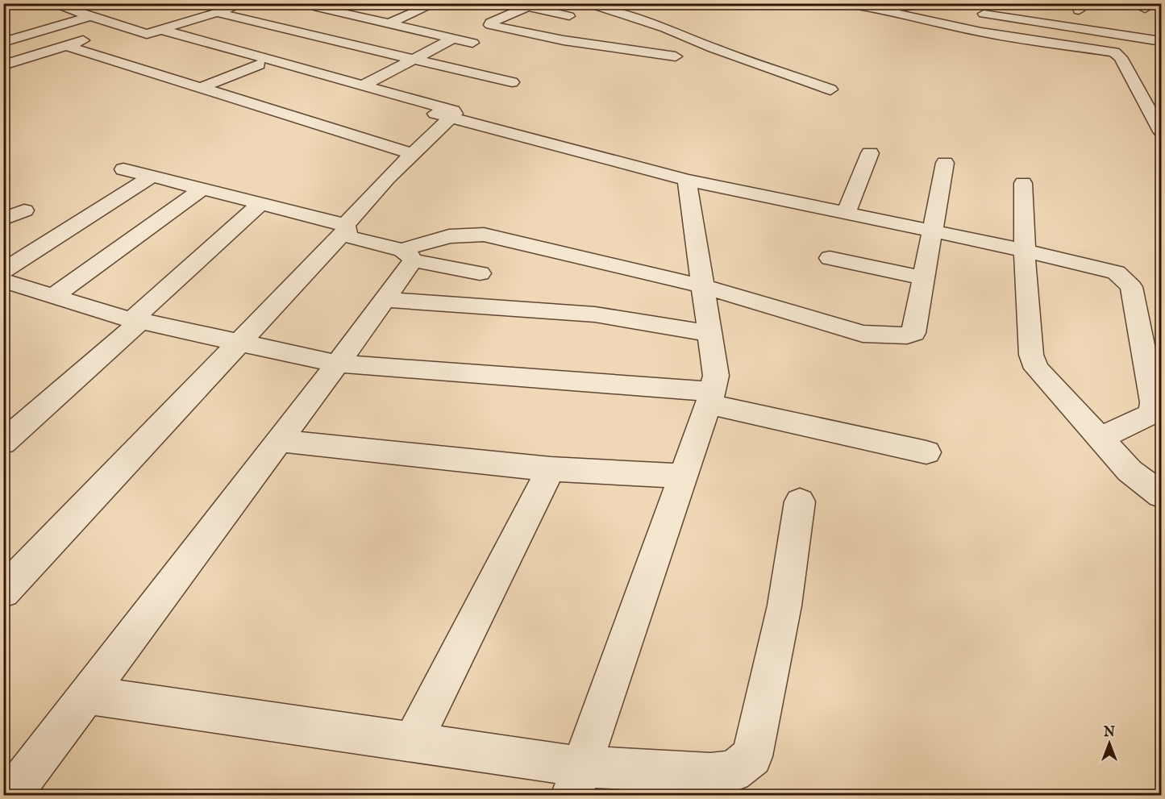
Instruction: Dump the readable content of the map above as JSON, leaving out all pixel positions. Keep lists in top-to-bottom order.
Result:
{
  "north": "top"
}
